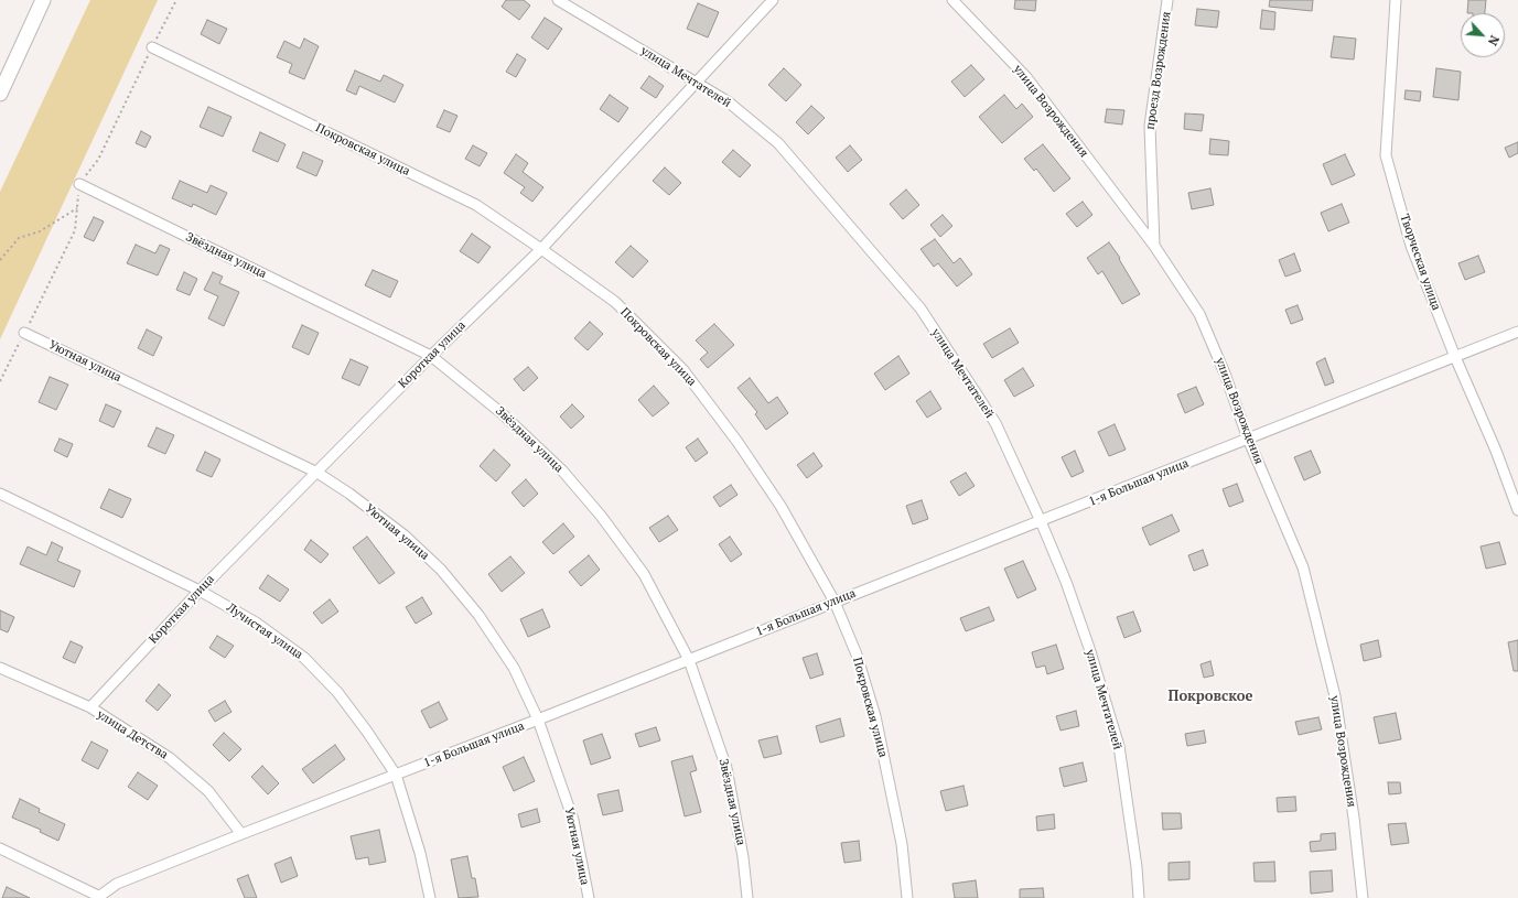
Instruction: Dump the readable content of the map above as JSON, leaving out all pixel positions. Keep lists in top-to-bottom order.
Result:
{
  "streets": {
    "street": [
      "проезд Возрождения",
      "улица Мечтателей",
      "улица Возрождения",
      "Покровская улица",
      "Звёздная улица",
      "Творческая улица",
      "Короткая улица",
      "Уютная улица",
      "1-я Большая улица",
      "Лучистая улица",
      "улица Детства"
    ]
  },
  "crossings": [
    ["проезд Возрождения", "улица Возрождения"],
    ["улица Мечтателей", "Короткая улица"],
    ["улица Мечтателей", "1-я Большая улица"],
    ["улица Возрождения", "1-я Большая улица"],
    ["Покровская улица", "Короткая улица"],
    ["Покровская улица", "1-я Большая улица"],
    ["Звёздная улица", "Короткая улица"],
    ["Звёздная улица", "1-я Большая улица"],
    ["Творческая улица", "1-я Большая улица"],
    ["Короткая улица", "Уютная улица"],
    ["Короткая улица", "Лучистая улица"],
    ["Короткая улица", "улица Детства"],
    ["Уютная улица", "1-я Большая улица"],
    ["1-я Большая улица", "Лучистая улица"],
    ["1-я Большая улица", "улица Детства"]
  ],
  "districts": ["Покровское"],
  "north": "bottom right"
}
